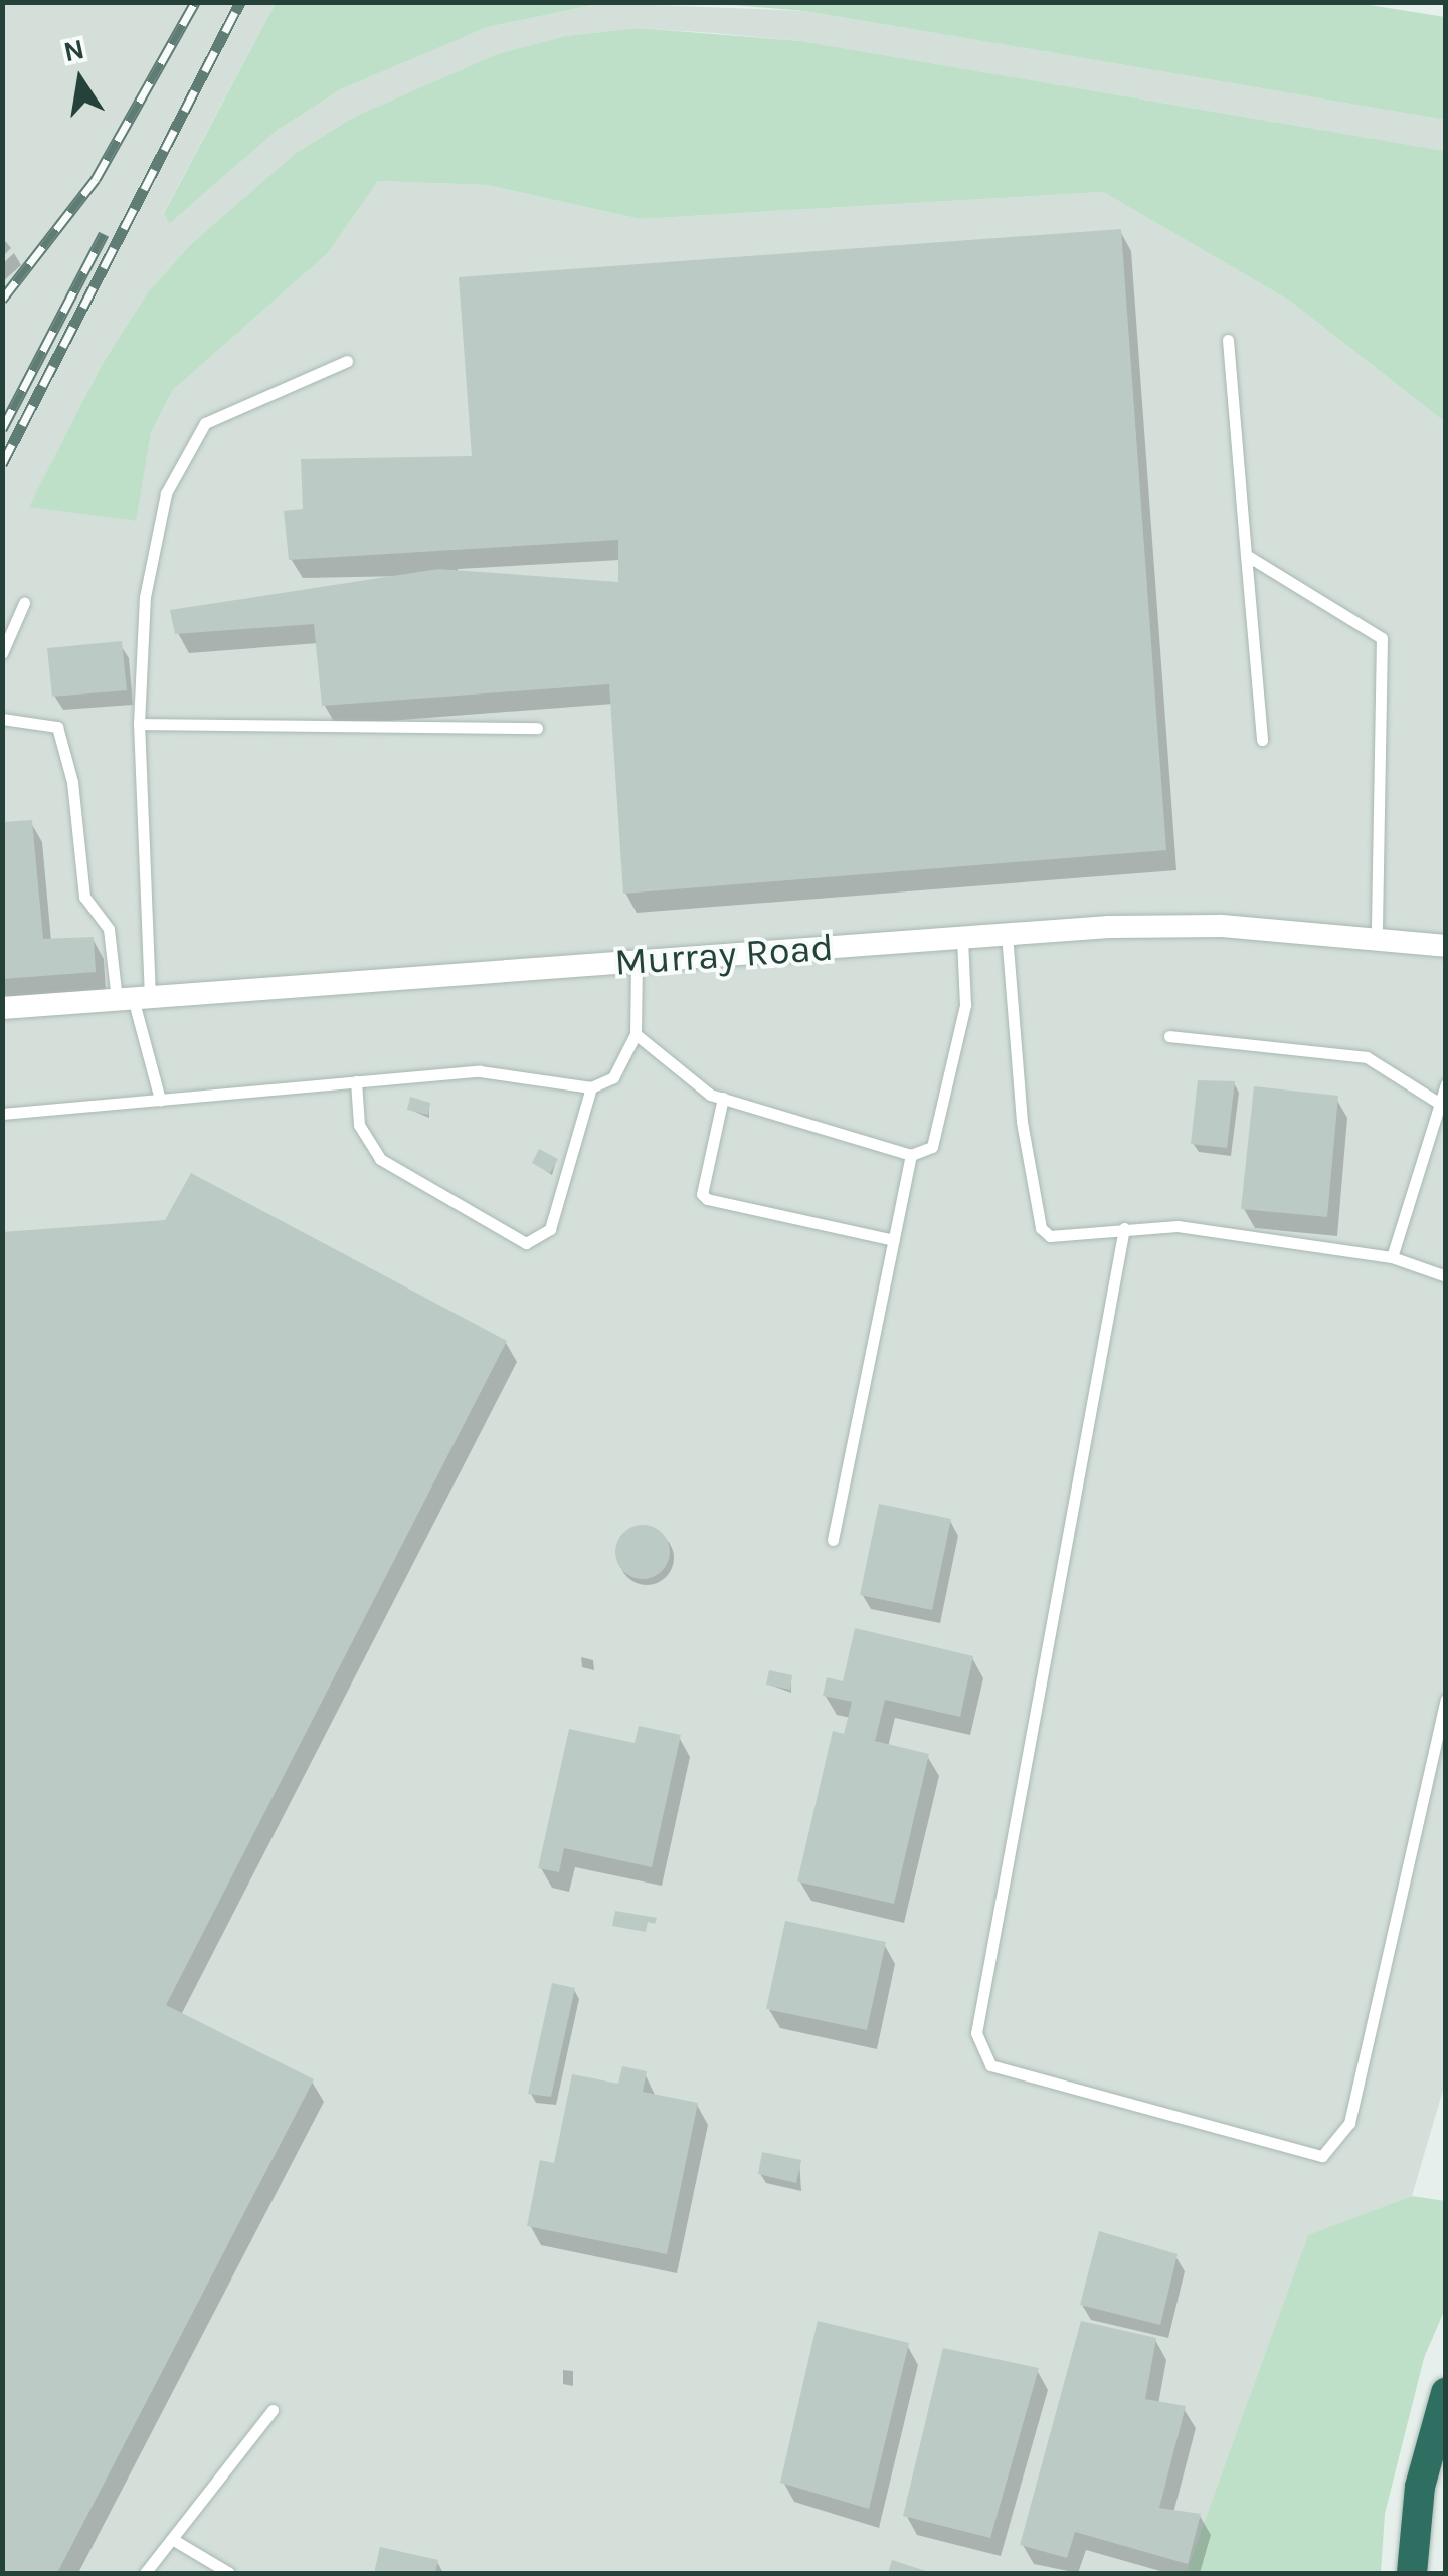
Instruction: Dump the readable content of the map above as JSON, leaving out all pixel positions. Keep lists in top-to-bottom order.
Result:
{
  "streets": {
    "street": ["Murray Road"]
  },
  "north": "top"
}
